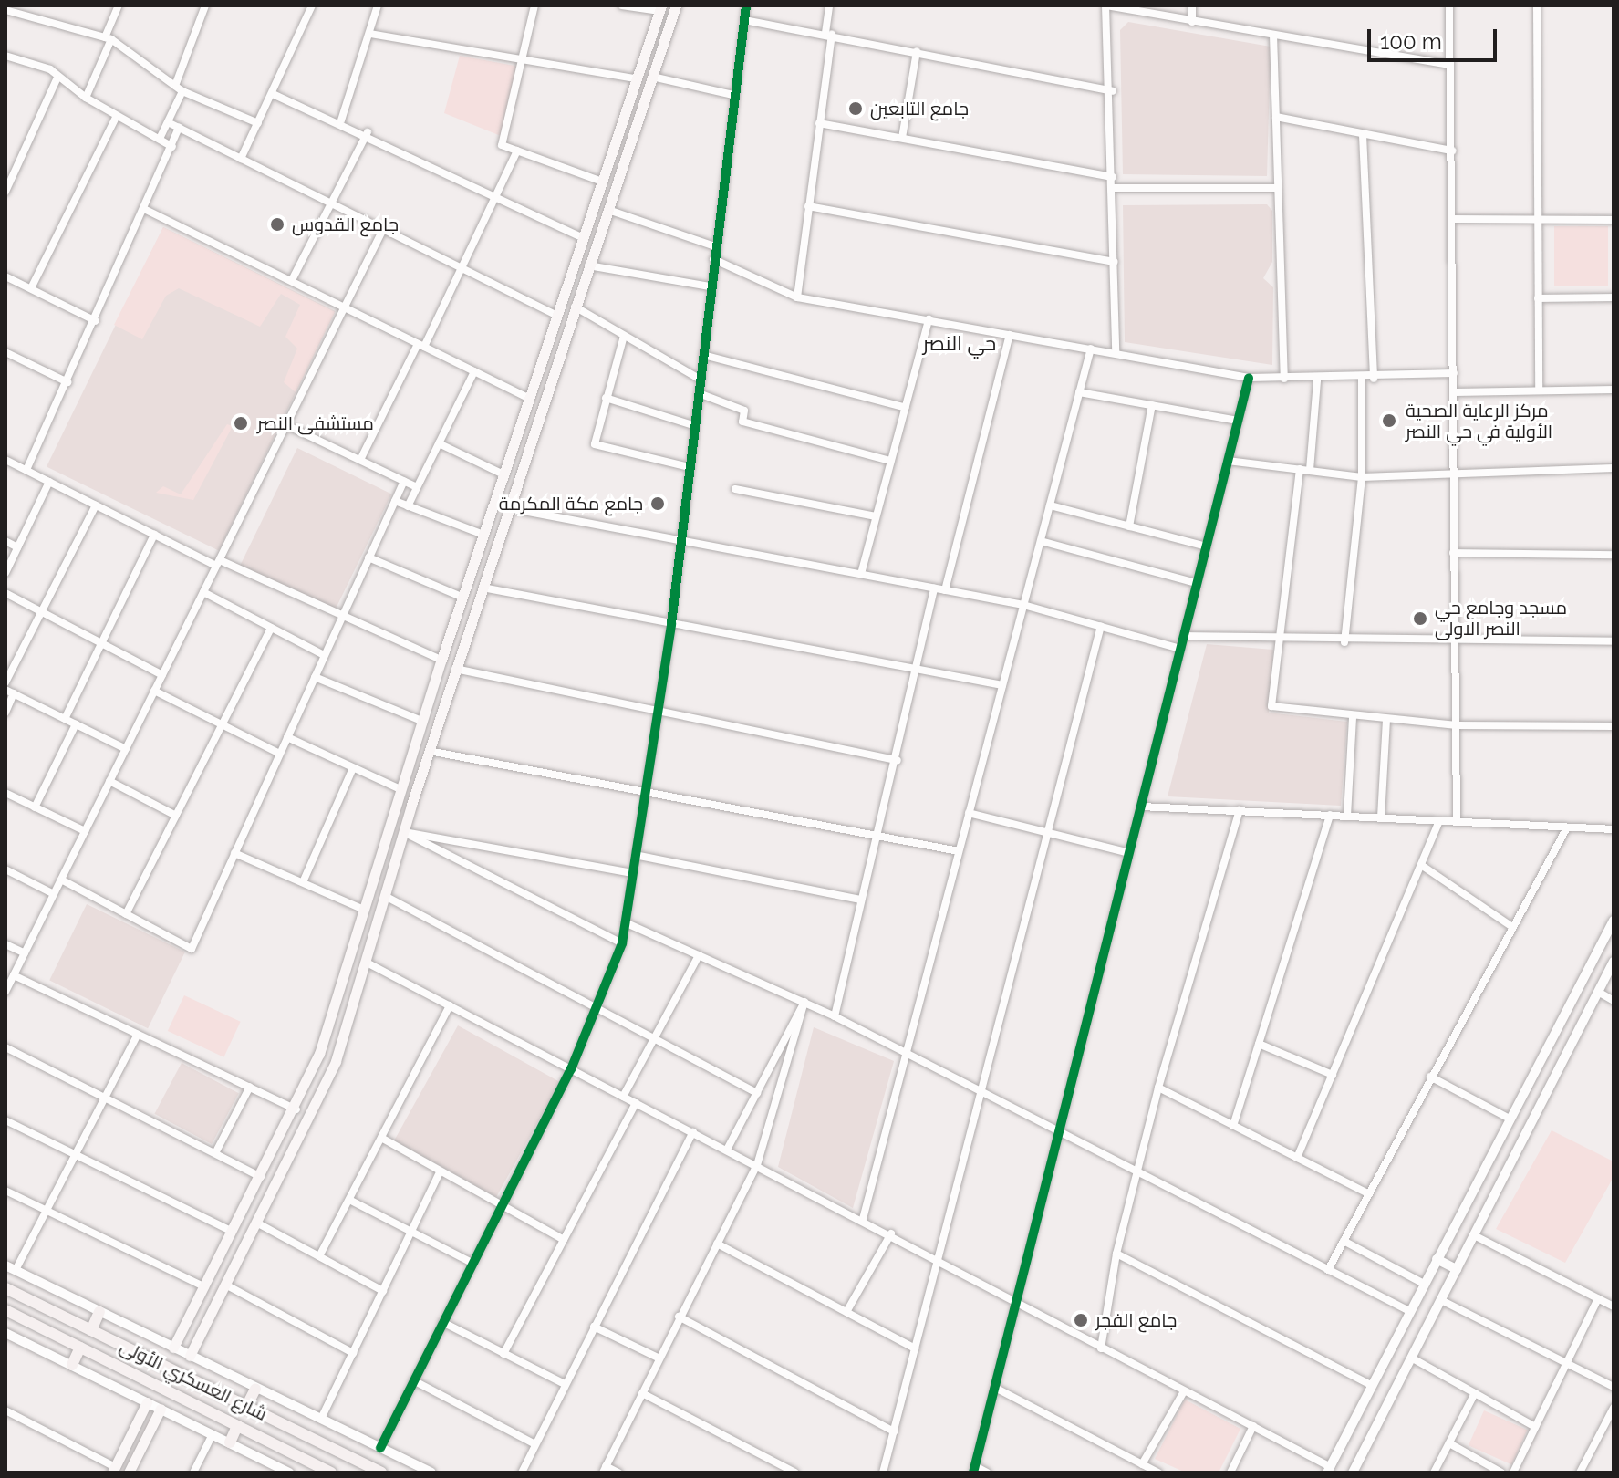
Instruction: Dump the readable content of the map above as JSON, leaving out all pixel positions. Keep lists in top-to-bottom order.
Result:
{
  "streets": {
    "main road": ["شارع العسكري الأولى"]
  },
  "districts": ["حي النصر"],
  "places": [
    "جامع التابعين",
    "جامع القدوس",
    "مركز الرعاية الصحية الأولية في حي النصر",
    "مستشفى النصر",
    "جامع مكة المكرمة",
    "مسجد وجامع حي النصر الاولى",
    "جامع الفجر"
  ],
  "scale_bar": "100 m"
}
